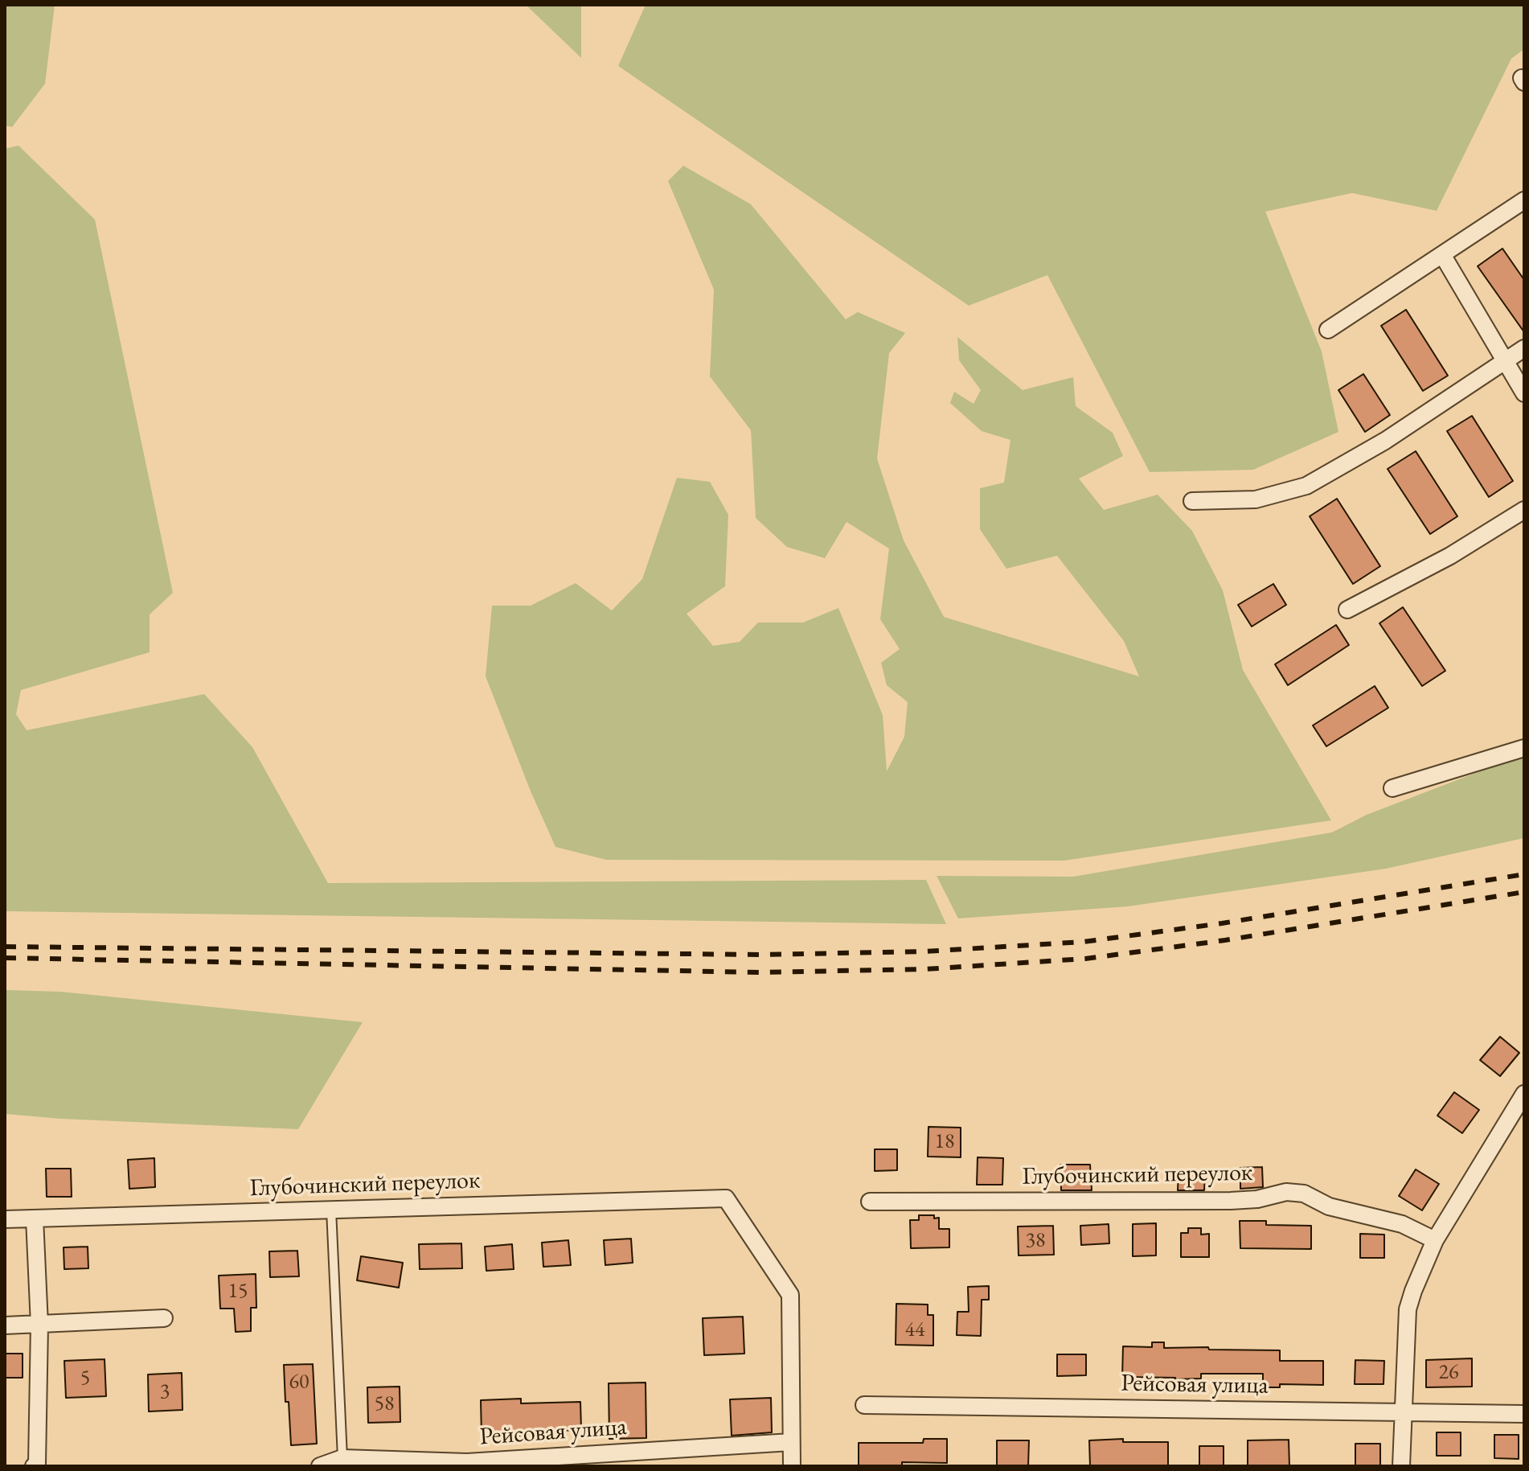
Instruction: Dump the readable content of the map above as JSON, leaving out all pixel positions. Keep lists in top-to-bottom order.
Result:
{
  "streets": {
    "street": ["Глубочинский переулок", "Рейсовая улица"]
  },
  "crossings": [
    ["Глубочинский переулок", "Рейсовая улица"]
  ],
  "house_numbers": [
    "18",
    "38",
    "15",
    "44",
    "26",
    "5",
    "60",
    "3",
    "58"
  ]
}
